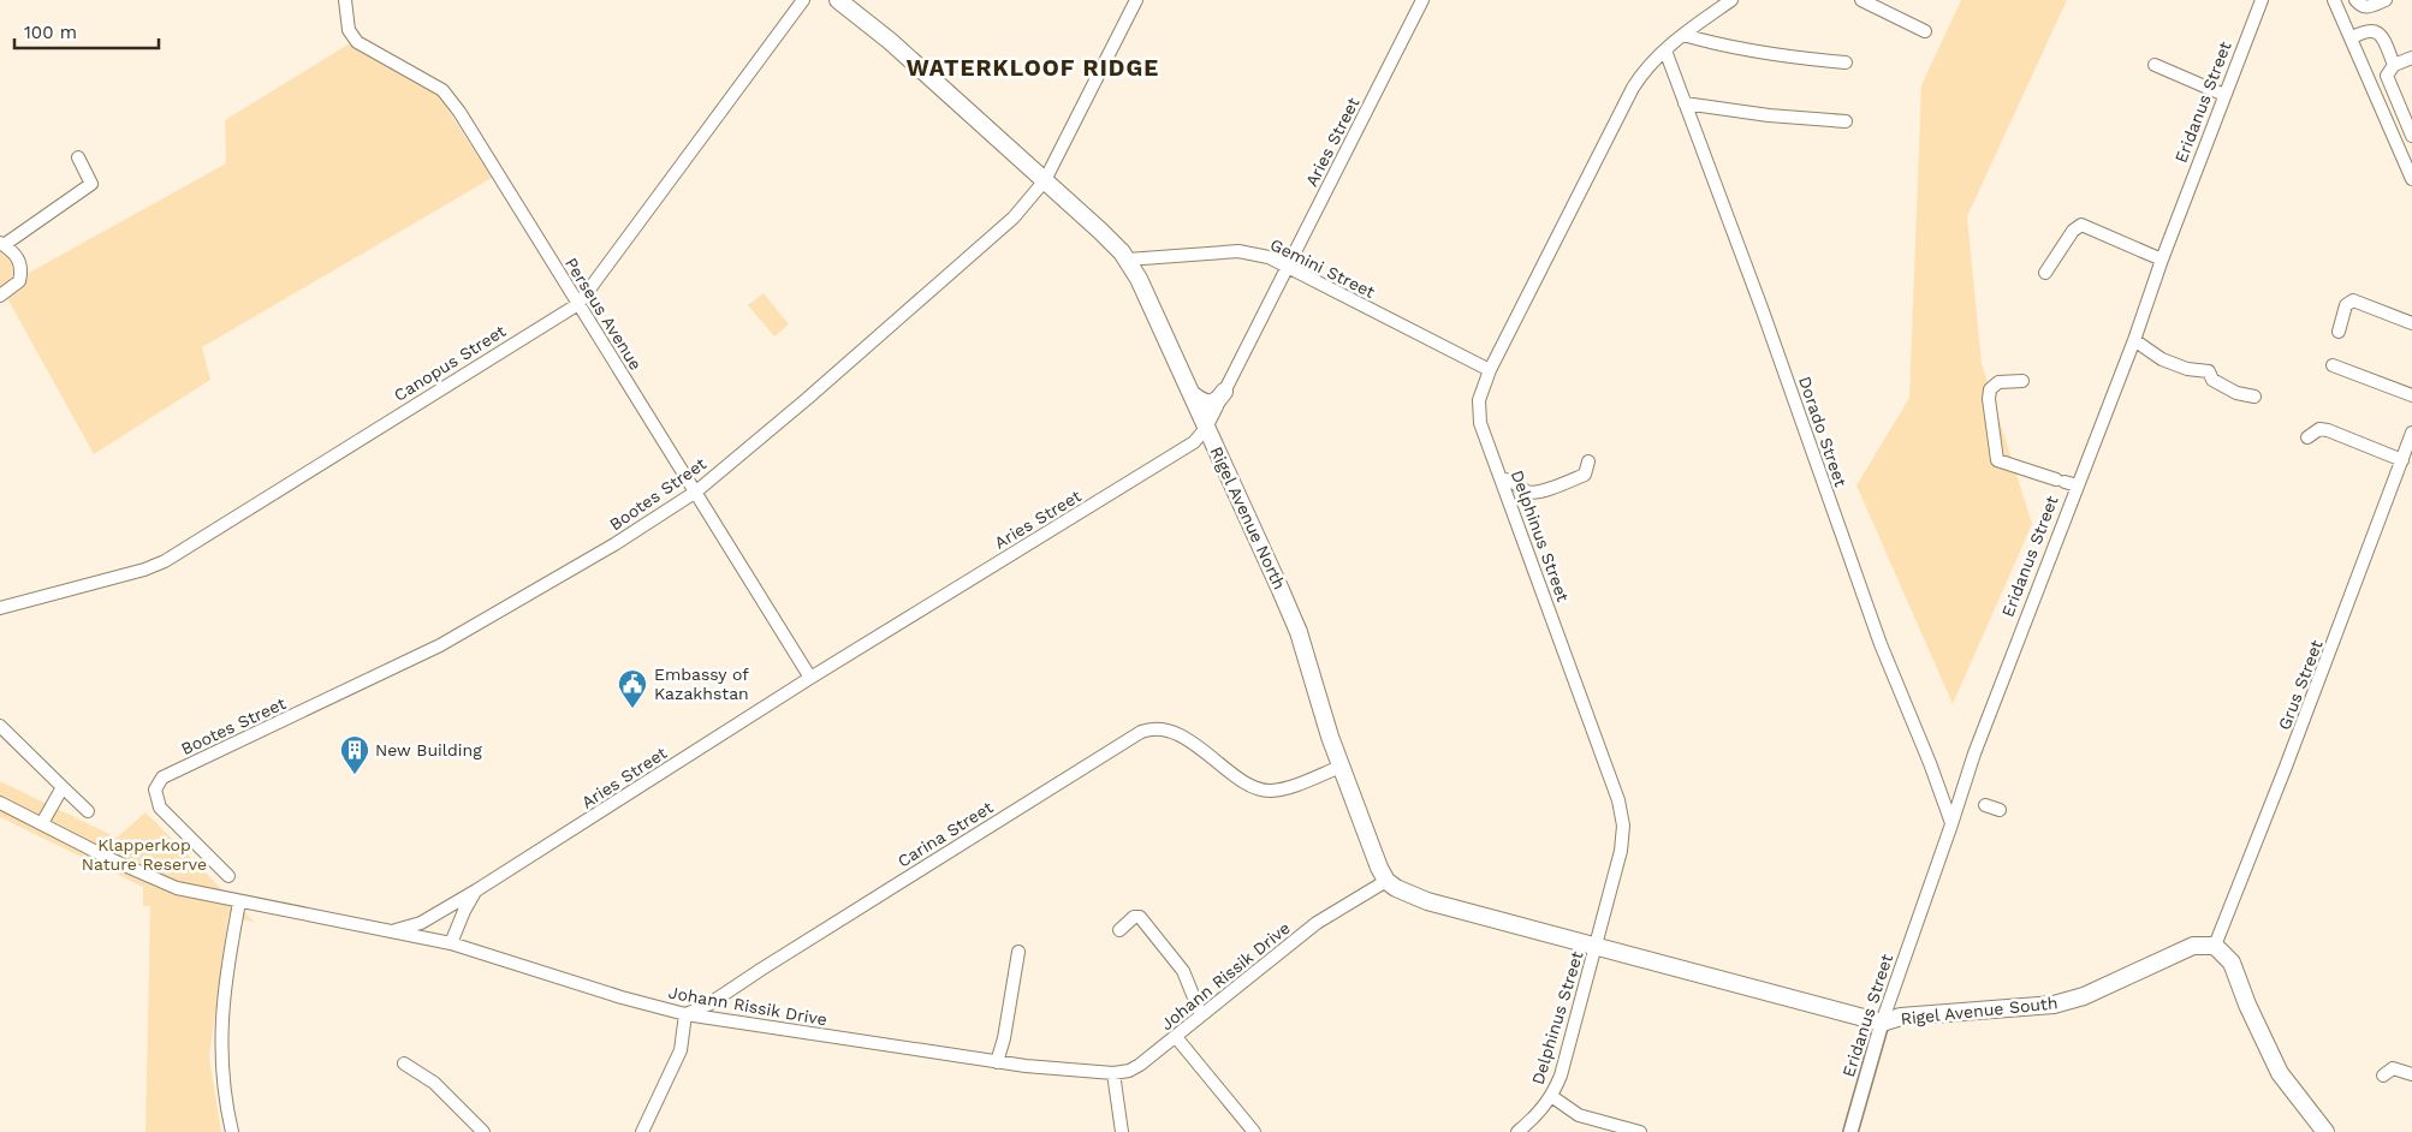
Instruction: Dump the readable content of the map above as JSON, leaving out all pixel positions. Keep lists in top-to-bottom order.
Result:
{
  "streets": {
    "main road": ["Rigel Avenue North", "Rigel Avenue South"],
    "street": [
      "Eridanus Street",
      "Aries Street",
      "Gemini Street",
      "Perseus Avenue",
      "Canopus Street",
      "Dorado Street",
      "Bootes Street",
      "Delphinus Street",
      "Grus Street",
      "Carina Street",
      "Johann Rissik Drive"
    ]
  },
  "crossings": [
    ["Eridanus Street", "Dorado Street"],
    ["Eridanus Street", "Rigel Avenue South"],
    ["Aries Street", "Gemini Street"],
    ["Aries Street", "Perseus Avenue"],
    ["Aries Street", "Rigel Avenue North"],
    ["Aries Street", "Johann Rissik Drive"],
    ["Gemini Street", "Rigel Avenue North"],
    ["Gemini Street", "Delphinus Street"],
    ["Perseus Avenue", "Canopus Street"],
    ["Perseus Avenue", "Bootes Street"],
    ["Dorado Street", "Delphinus Street"],
    ["Bootes Street", "Rigel Avenue North"],
    ["Rigel Avenue North", "Carina Street"],
    ["Rigel Avenue North", "Johann Rissik Drive"],
    ["Delphinus Street", "Rigel Avenue South"],
    ["Grus Street", "Rigel Avenue South"],
    ["Carina Street", "Johann Rissik Drive"]
  ],
  "districts": ["WATERKLOOF RIDGE"],
  "parks": ["Klapperkop Nature Reserve"],
  "places": {
    "public building": ["Embassy of Kazakhstan"],
    "building": ["New Building"]
  },
  "scale_bar": "100 m"
}
